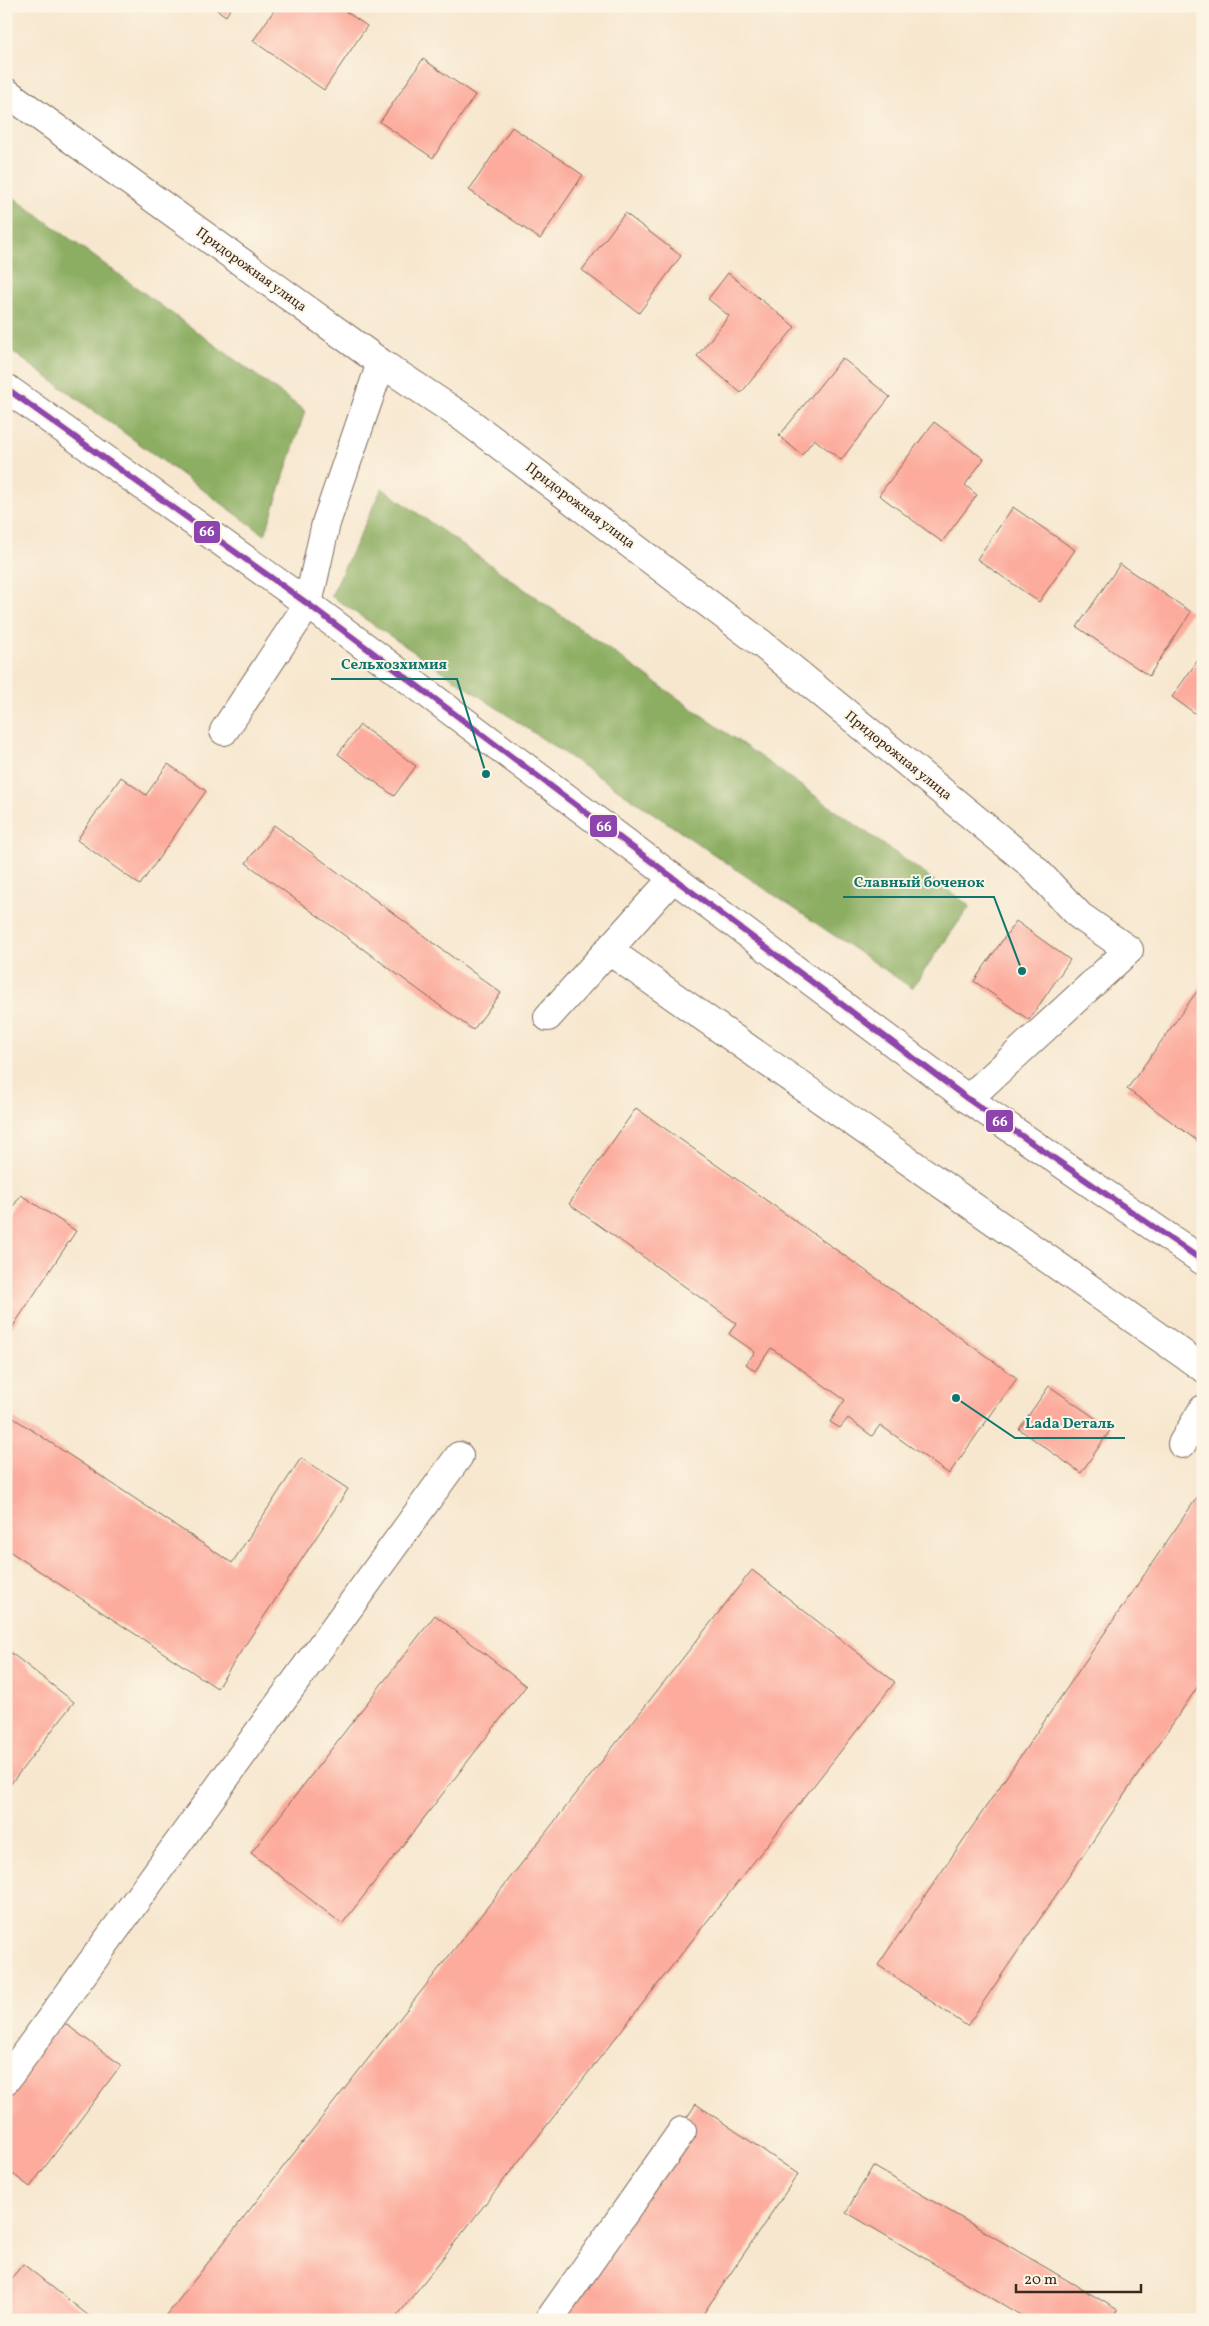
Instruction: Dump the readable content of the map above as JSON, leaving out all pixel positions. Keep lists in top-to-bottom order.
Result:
{
  "streets": {
    "street": ["Придорожная улица"]
  },
  "places": ["Сельхозхимия", "Славный боченок", "Lada Dеталь"],
  "lines": ["transit line 66"],
  "scale_bar": "20 m"
}
